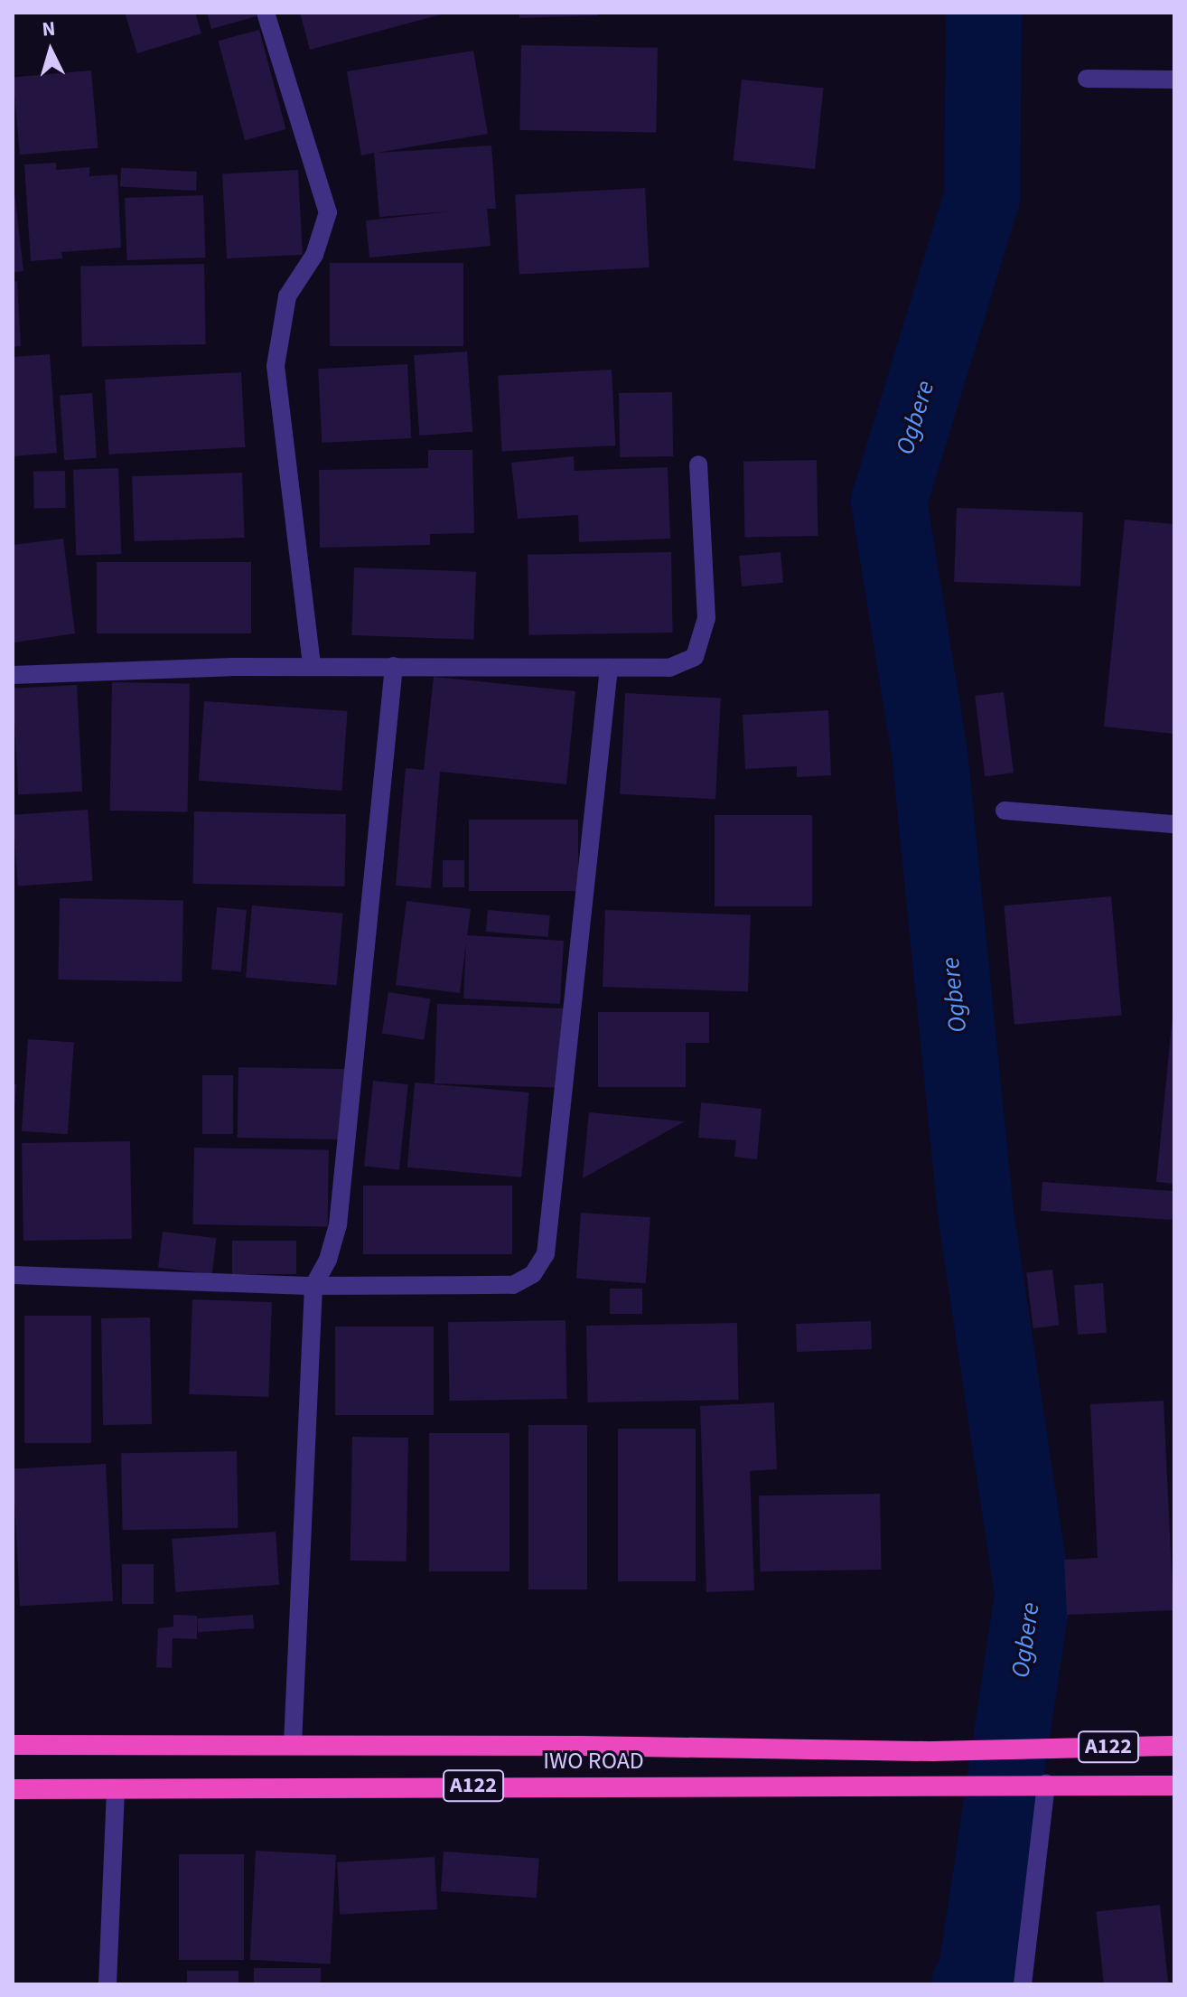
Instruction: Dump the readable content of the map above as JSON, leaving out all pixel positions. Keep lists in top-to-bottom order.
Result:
{
  "streets": {
    "highway": ["A122", "IWO ROAD"]
  },
  "water": ["Ogbere"],
  "north": "top"
}
